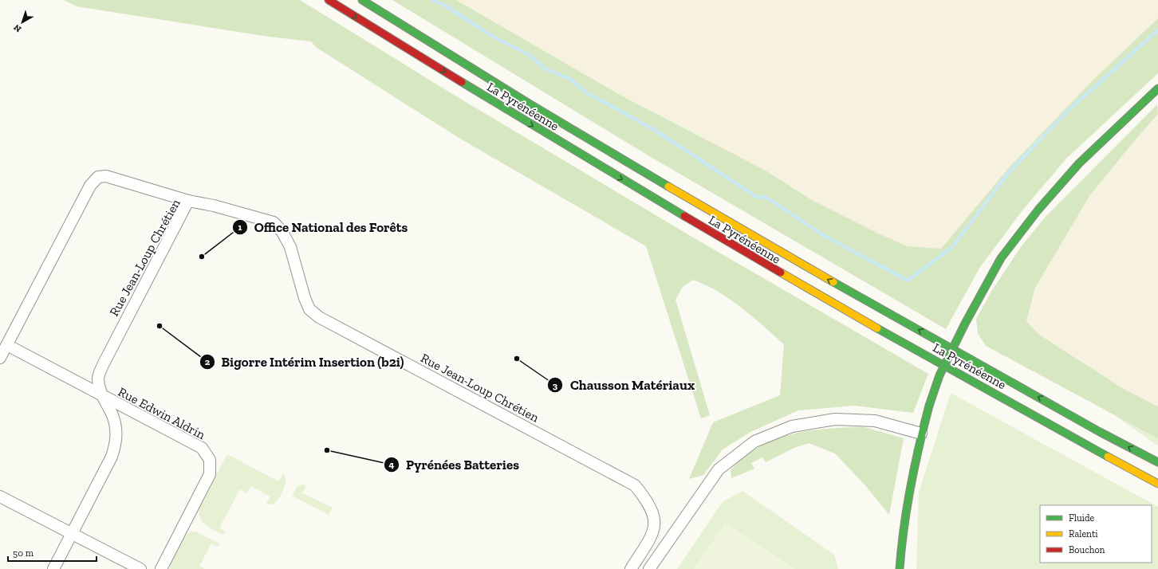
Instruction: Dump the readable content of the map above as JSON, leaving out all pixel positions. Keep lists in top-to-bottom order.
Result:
{
  "streets": {
    "main road": ["La Pyrénéenne"],
    "street": ["Rue Jean-Loup Chrétien", "Rue Edwin Aldrin"]
  },
  "crossings": [
    ["Rue Jean-Loup Chrétien", "Rue Edwin Aldrin"]
  ],
  "places": [
    "Office National des Forêts",
    "Bigorre Intérim Insertion (b2i)",
    "Chausson Matériaux",
    "Pyrénées Batteries"
  ],
  "legend": ["Fluide", "Ralenti", "Bouchon"],
  "scale_bar": "50 m",
  "north": "bottom left"
}
